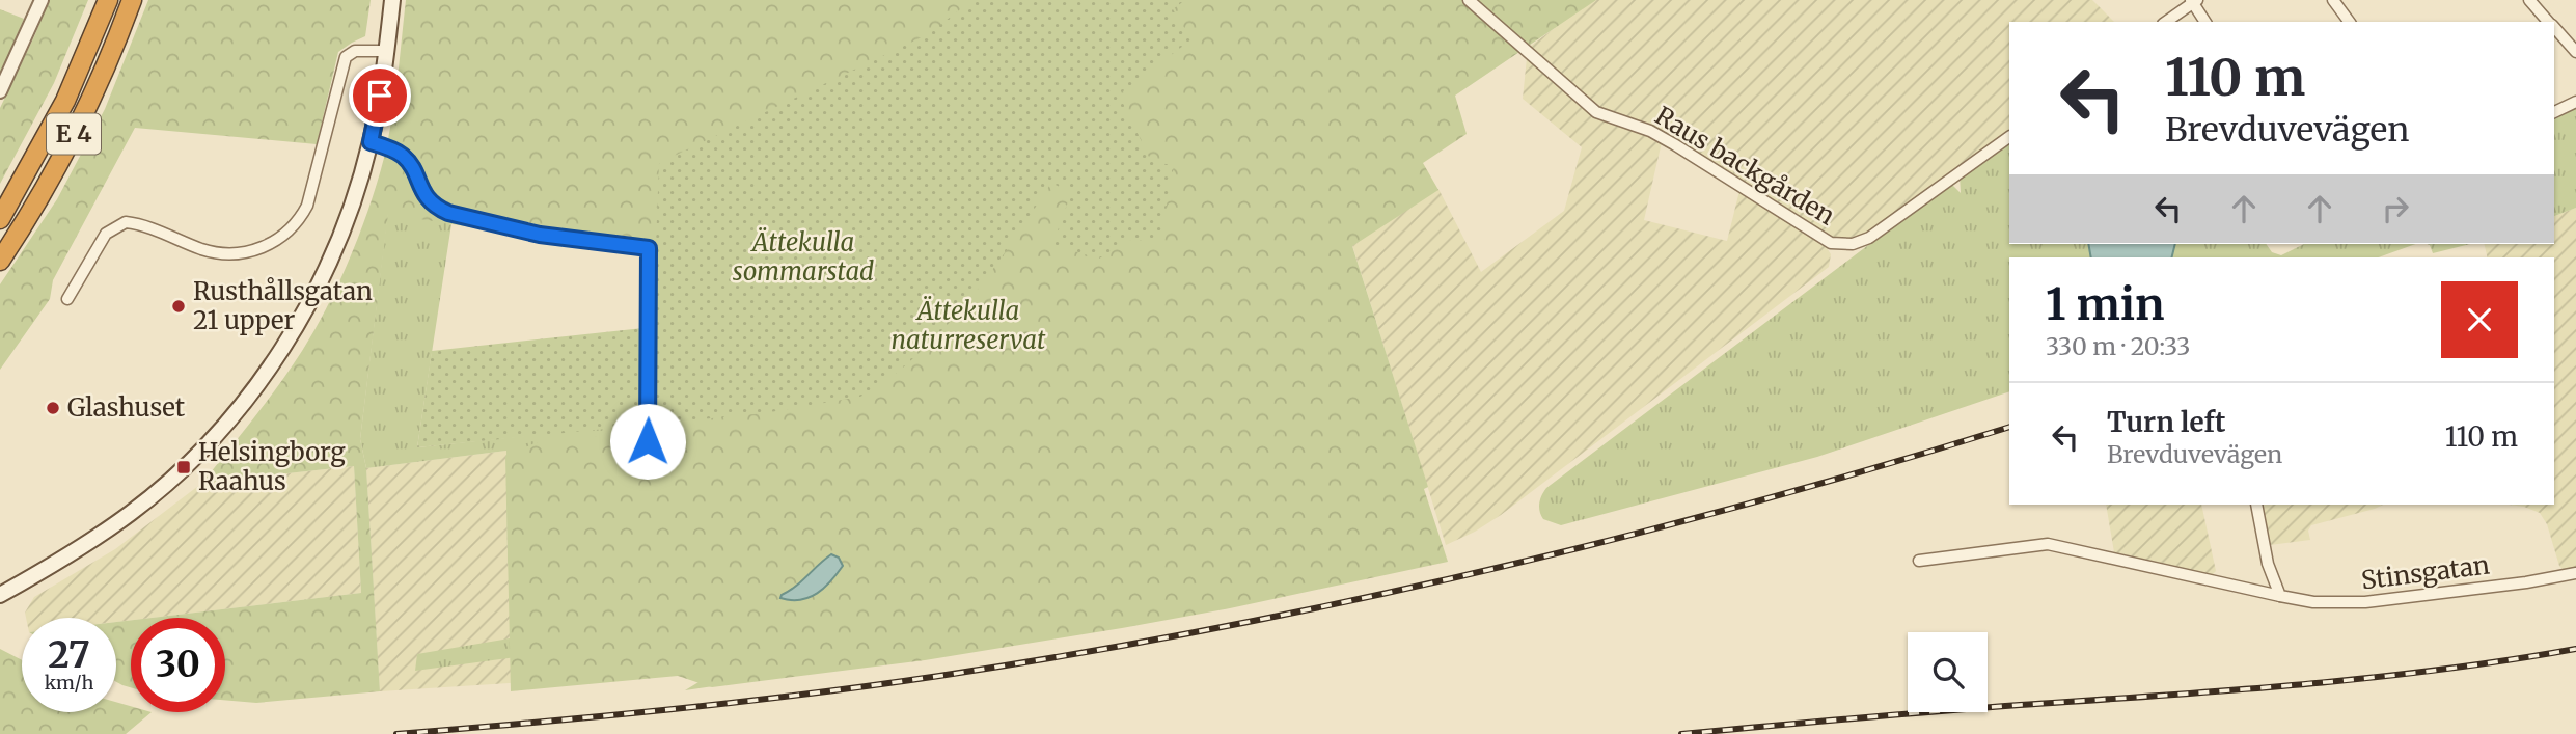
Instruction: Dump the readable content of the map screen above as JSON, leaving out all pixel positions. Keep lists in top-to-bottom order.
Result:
{
  "streets": {
    "highway": ["E 4"],
    "street": ["Raus backgården", "Stinsgatan"]
  },
  "parks": ["Ättekulla sommarstad", "Ättekulla naturreservat"],
  "places": {
    "other": ["Rusthållsgatan 21 upper", "Glashuset"],
    "transit": ["Helsingborg Raahus"]
  },
  "page": {
    "turn": ["110 m", "Brevduvevägen"],
    "heading": ["1 min", "330 m · 20:33"],
    "list": [
      {
        "name": "Turn left",
        "note": "Brevduvevägen",
        "value": "110 m"
      }
    ],
    "speed": "27 km/h",
    "limit": "30"
  }
}
